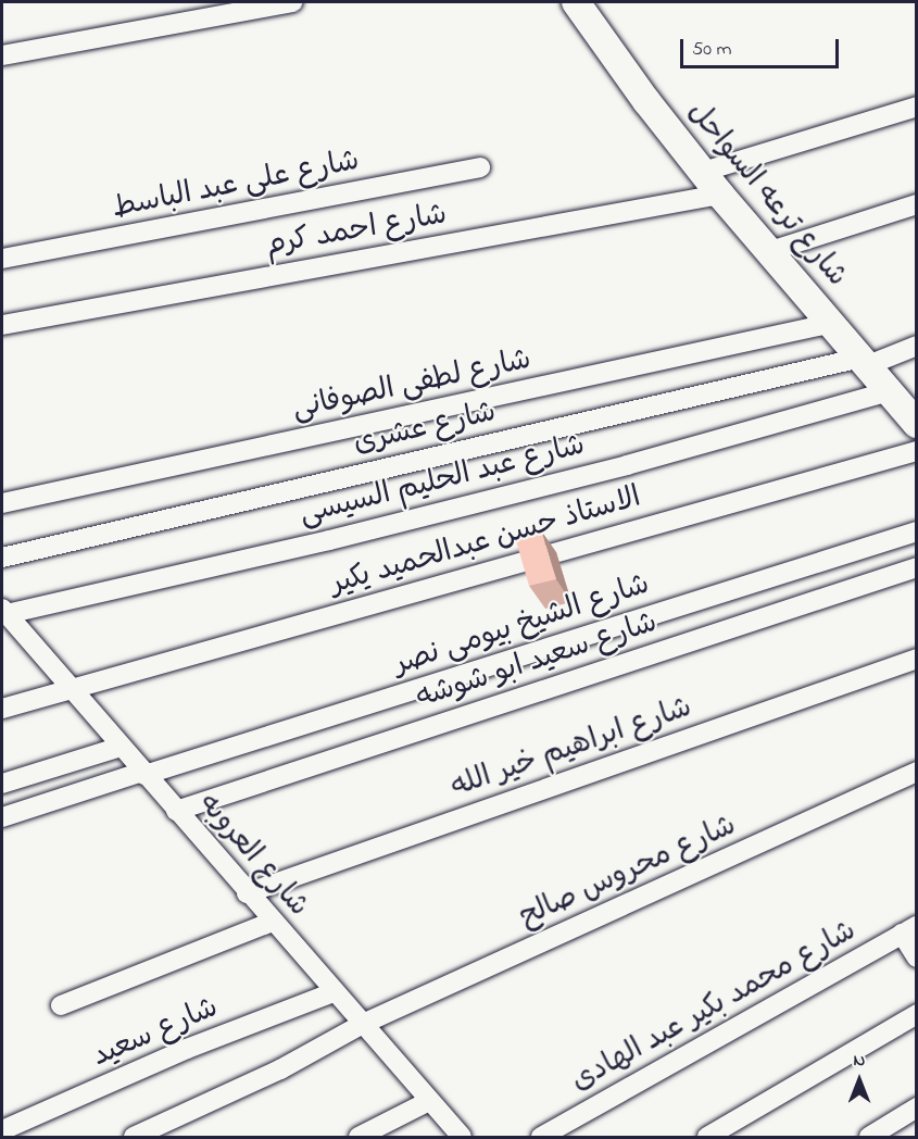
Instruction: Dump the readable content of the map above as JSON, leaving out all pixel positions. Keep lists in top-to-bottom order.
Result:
{
  "streets": {
    "main road": ["شارع ترعه السواحل"],
    "street": [
      "شارع على عبد الباسط",
      "شارع احمد كرم",
      "شارع لطفى الصوفانى",
      "شارع عشرى",
      "شارع عبد الحليم السيسى",
      "الاستاذ حسن عبدالحميد يكير",
      "شارع الشيخ بيومى نصر",
      "شارع سعيد ابو شوشه",
      "شارع ابراهيم خير الله",
      "شارع العروبه",
      "شارع محروس صالح",
      "شارع محمد بكير عبد الهادى",
      "شارع سعيد"
    ]
  },
  "crossings": [
    ["شارع ترعه السواحل", "شارع احمد كرم"],
    ["شارع ترعه السواحل", "شارع لطفى الصوفانى"],
    ["شارع ترعه السواحل", "شارع عشرى"],
    ["شارع ترعه السواحل", "شارع عبد الحليم السيسى"],
    ["شارع عبد الحليم السيسى", "شارع العروبه"],
    ["الاستاذ حسن عبدالحميد يكير", "شارع العروبه"],
    ["شارع الشيخ بيومى نصر", "شارع العروبه"],
    ["شارع سعيد ابو شوشه", "شارع العروبه"],
    ["شارع ابراهيم خير الله", "شارع العروبه"],
    ["شارع العروبه", "شارع محروس صالح"],
    ["شارع العروبه", "شارع سعيد"]
  ],
  "scale_bar": "50 m",
  "north": "top"
}
